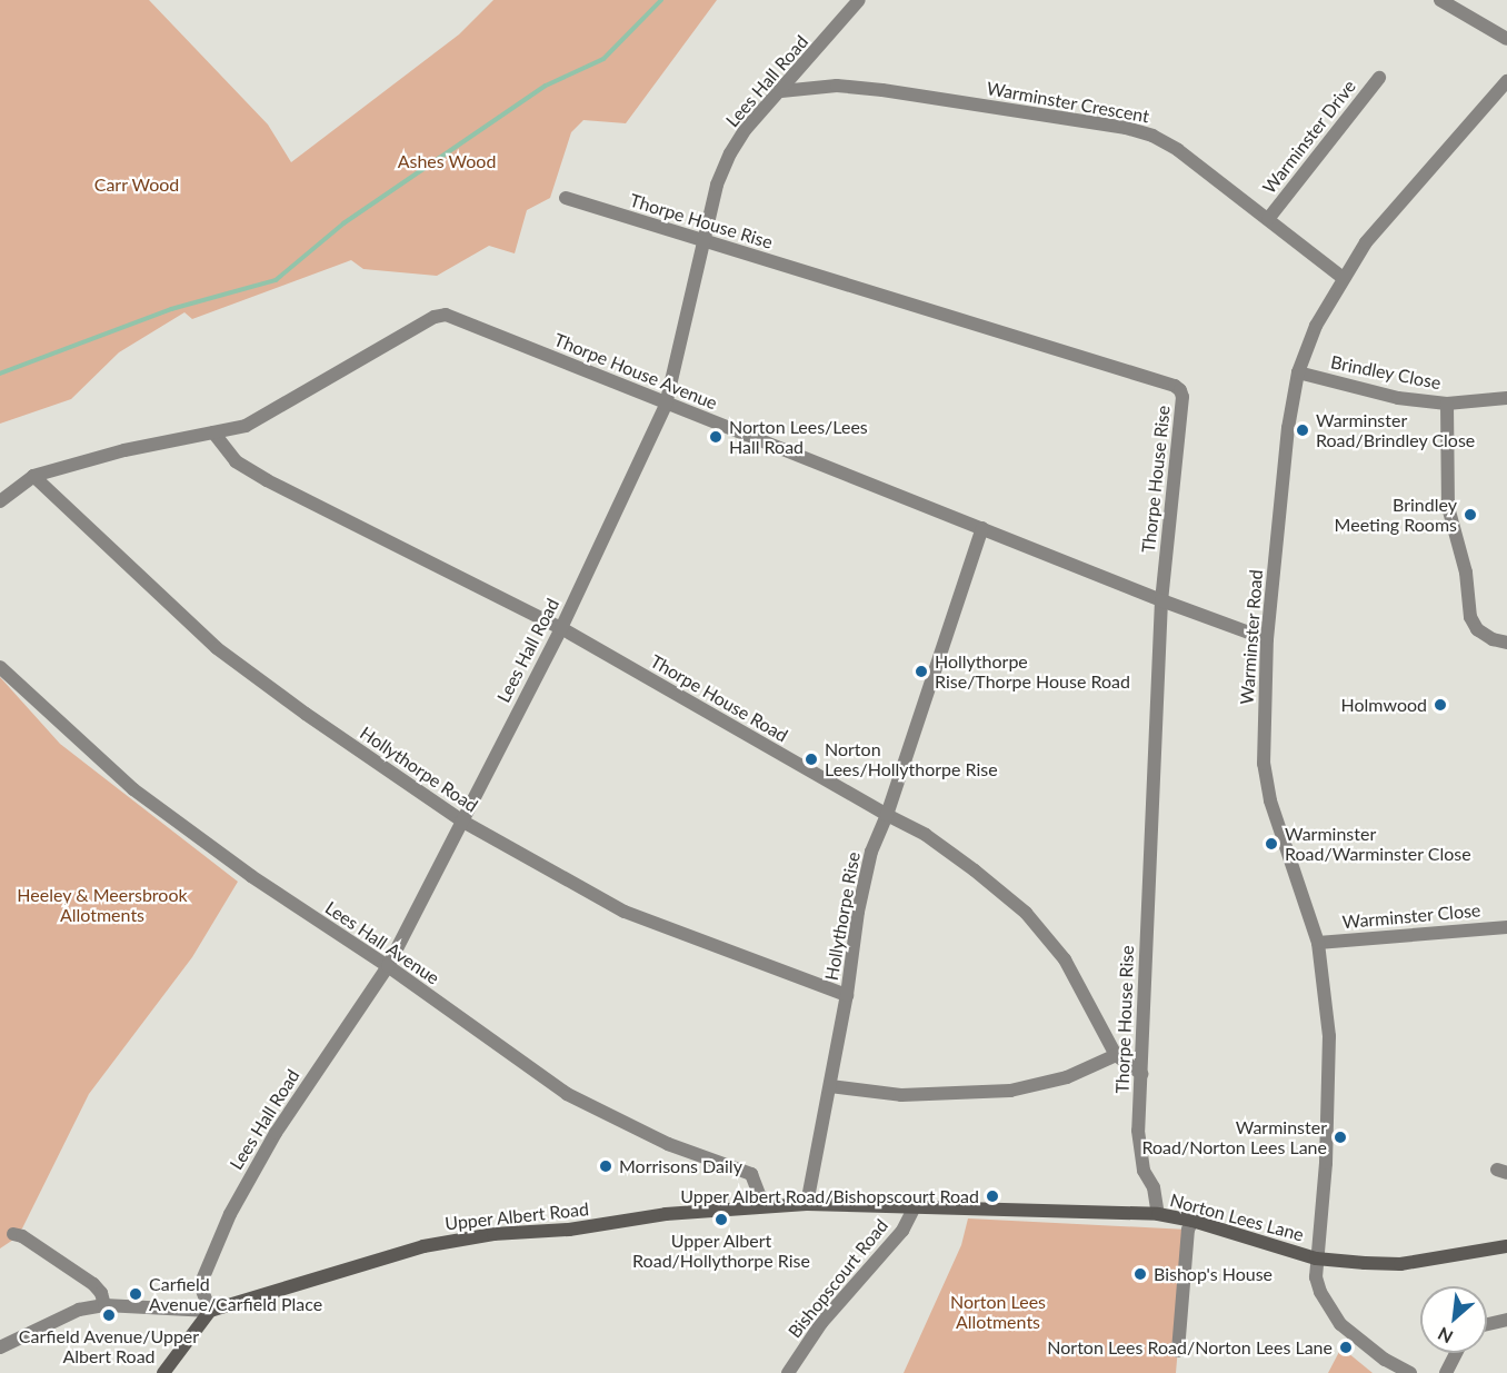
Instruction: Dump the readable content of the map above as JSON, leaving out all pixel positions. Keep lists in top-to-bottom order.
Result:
{
  "streets": {
    "street": [
      "Lees Hall Road",
      "Warminster Crescent",
      "Warminster Drive",
      "Thorpe House Rise",
      "Thorpe House Avenue",
      "Brindley Close",
      "Warminster Road",
      "Thorpe House Road",
      "Hollythorpe Road",
      "Hollythorpe Rise",
      "Warminster Close",
      "Lees Hall Avenue",
      "Upper Albert Road",
      "Norton Lees Lane",
      "Bishopscourt Road"
    ]
  },
  "crossings": [
    ["Lees Hall Road", "Warminster Crescent"],
    ["Lees Hall Road", "Thorpe House Rise"],
    ["Lees Hall Road", "Thorpe House Avenue"],
    ["Lees Hall Road", "Thorpe House Road"],
    ["Lees Hall Road", "Hollythorpe Road"],
    ["Lees Hall Road", "Lees Hall Avenue"],
    ["Lees Hall Road", "Upper Albert Road"],
    ["Warminster Crescent", "Warminster Drive"],
    ["Warminster Crescent", "Warminster Road"],
    ["Thorpe House Rise", "Thorpe House Avenue"],
    ["Thorpe House Rise", "Thorpe House Road"],
    ["Thorpe House Rise", "Norton Lees Lane"],
    ["Thorpe House Avenue", "Warminster Road"],
    ["Thorpe House Avenue", "Thorpe House Road"],
    ["Thorpe House Avenue", "Hollythorpe Road"],
    ["Thorpe House Avenue", "Hollythorpe Rise"],
    ["Brindley Close", "Warminster Road"],
    ["Warminster Road", "Warminster Close"],
    ["Warminster Road", "Norton Lees Lane"],
    ["Thorpe House Road", "Hollythorpe Rise"],
    ["Hollythorpe Road", "Hollythorpe Rise"],
    ["Hollythorpe Rise", "Upper Albert Road"],
    ["Lees Hall Avenue", "Upper Albert Road"],
    ["Upper Albert Road", "Norton Lees Lane"],
    ["Upper Albert Road", "Bishopscourt Road"],
    ["Norton Lees Lane", "Bishopscourt Road"]
  ],
  "parks": [
    "Ashes Wood",
    "Carr Wood",
    "Heeley & Meersbrook Allotments",
    "Norton Lees Allotments"
  ],
  "places": [
    "Warminster Road/Brindley Close",
    "Norton Lees/Lees Hall Road",
    "Brindley Meeting Rooms",
    "Hollythorpe Rise/Thorpe House Road",
    "Holmwood",
    "Norton Lees/Hollythorpe Rise",
    "Warminster Road/Warminster Close",
    "Warminster Road/Norton Lees Lane",
    "Morrisons Daily",
    "Upper Albert Road/Bishopscourt Road",
    "Upper Albert Road/Hollythorpe Rise",
    "Bishop's House",
    "Carfield Avenue/Carfield Place",
    "Carfield Avenue/Upper Albert Road",
    "Norton Lees Road/Norton Lees Lane"
  ],
  "north": "bottom left"
}
